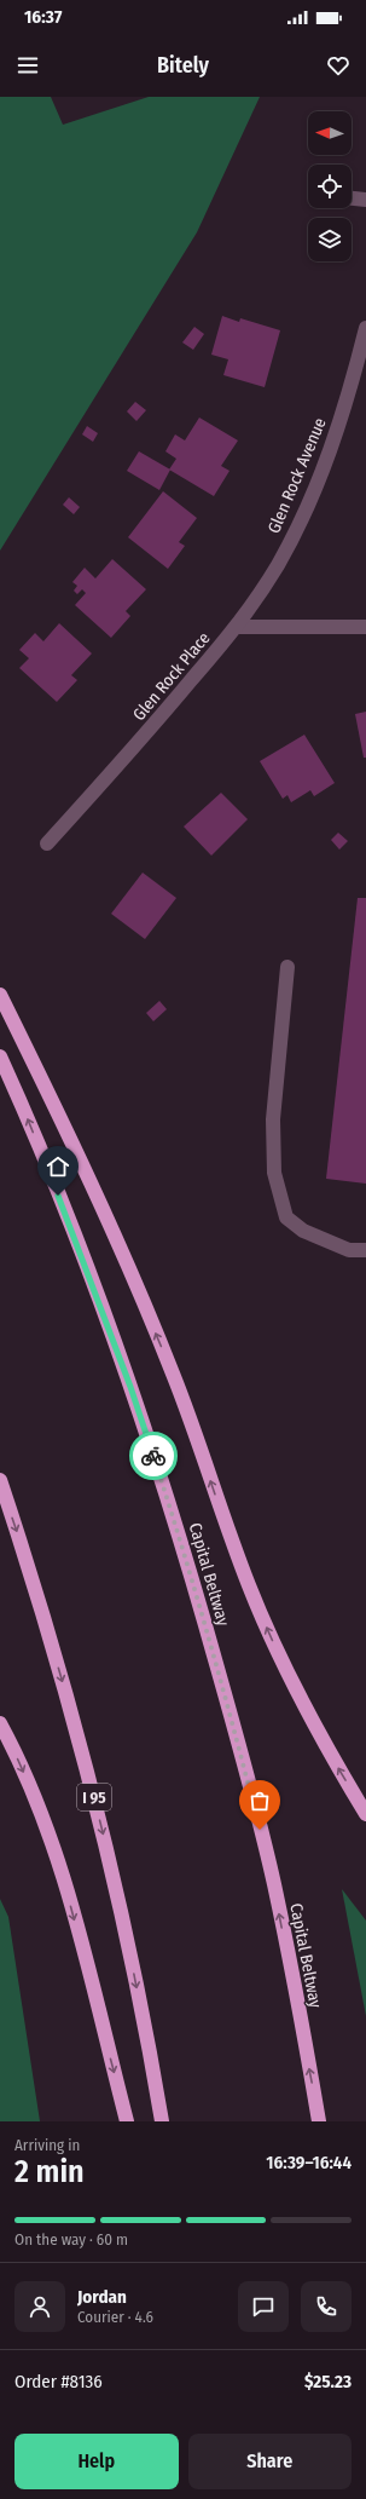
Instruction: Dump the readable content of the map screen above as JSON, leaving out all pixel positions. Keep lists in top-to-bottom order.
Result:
{
  "streets": {
    "highway": ["Capital Beltway", "I 95"],
    "street": ["Glen Rock Avenue", "Glen Rock Place"]
  },
  "crossings": [
    ["Glen Rock Avenue", "Glen Rock Place"]
  ],
  "north": "left",
  "page": {
    "status": "16:37",
    "header": "Bitely",
    "heading": ["2 min", "Arriving in", "16:39–16:44"],
    "panel": [
      "Jordan",
      "Courier · 4.6",
      "Order #8136",
      "$25.23"
    ],
    "bar": "On the way · 60 m",
    "buttons": ["Help", "Share"]
  }
}
